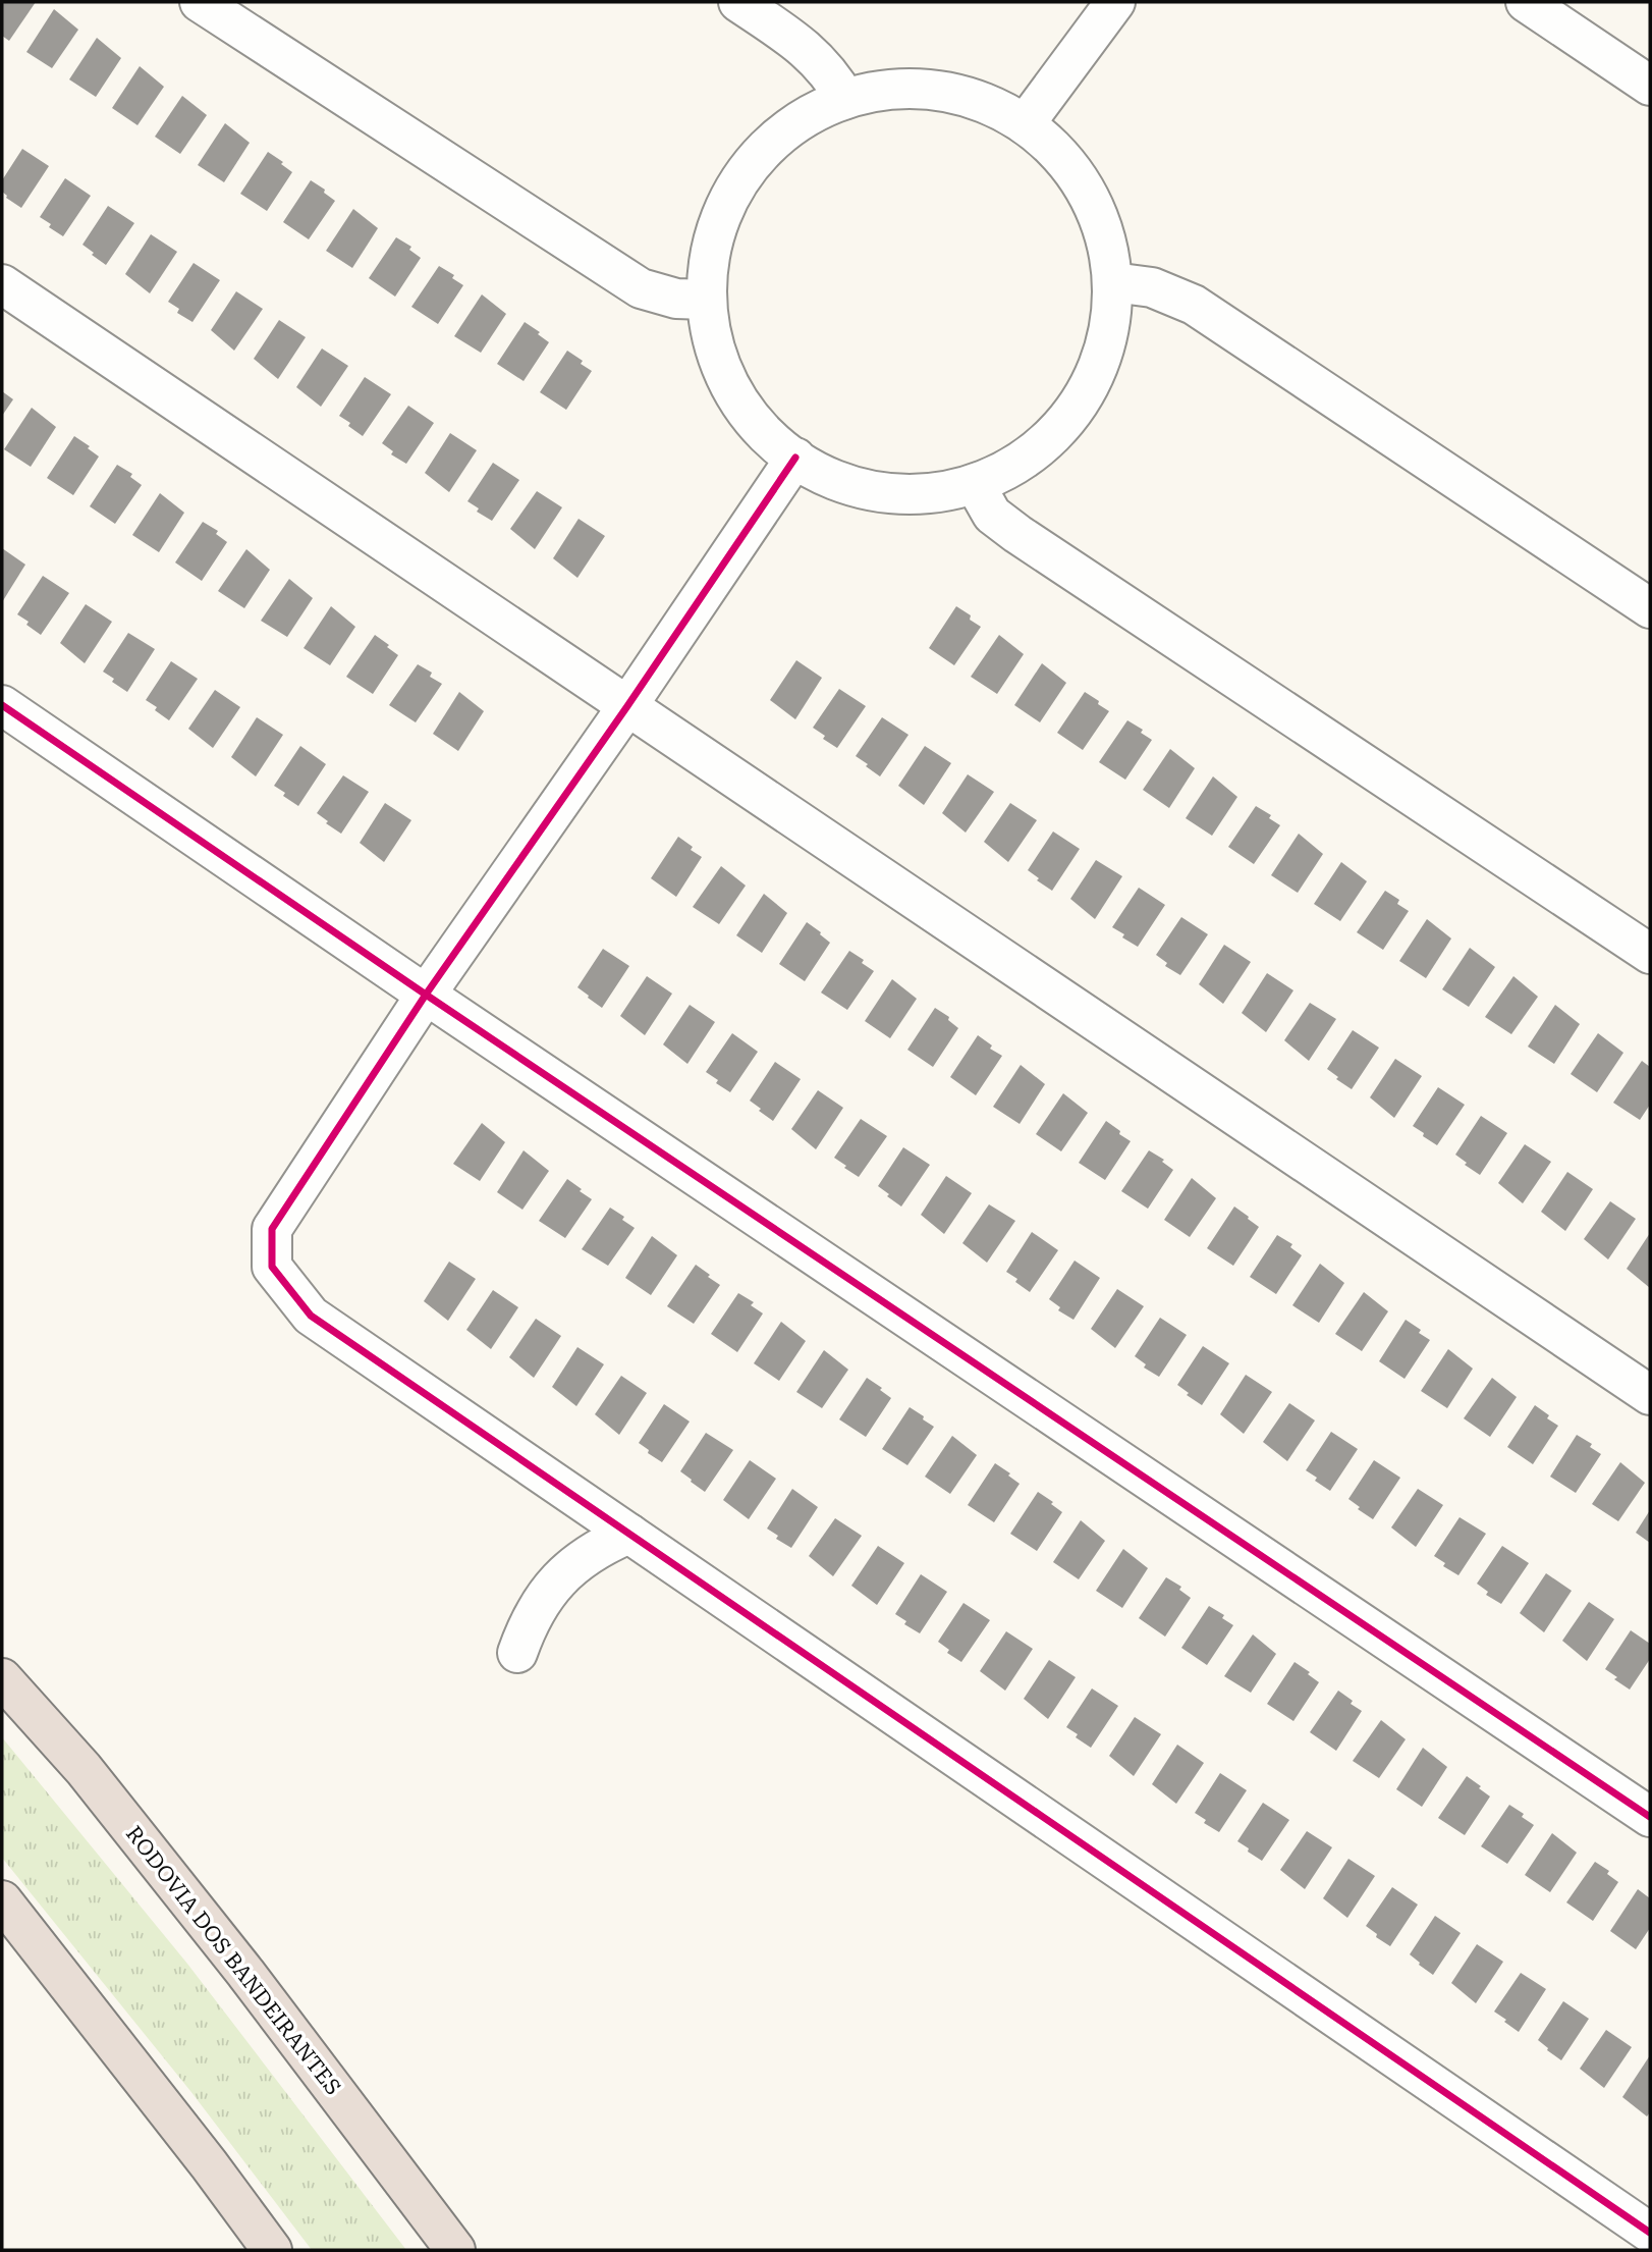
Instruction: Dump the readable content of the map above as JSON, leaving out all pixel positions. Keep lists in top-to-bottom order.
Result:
{
  "streets": {
    "highway": ["RODOVIA DOS BANDEIRANTES"]
  }
}
